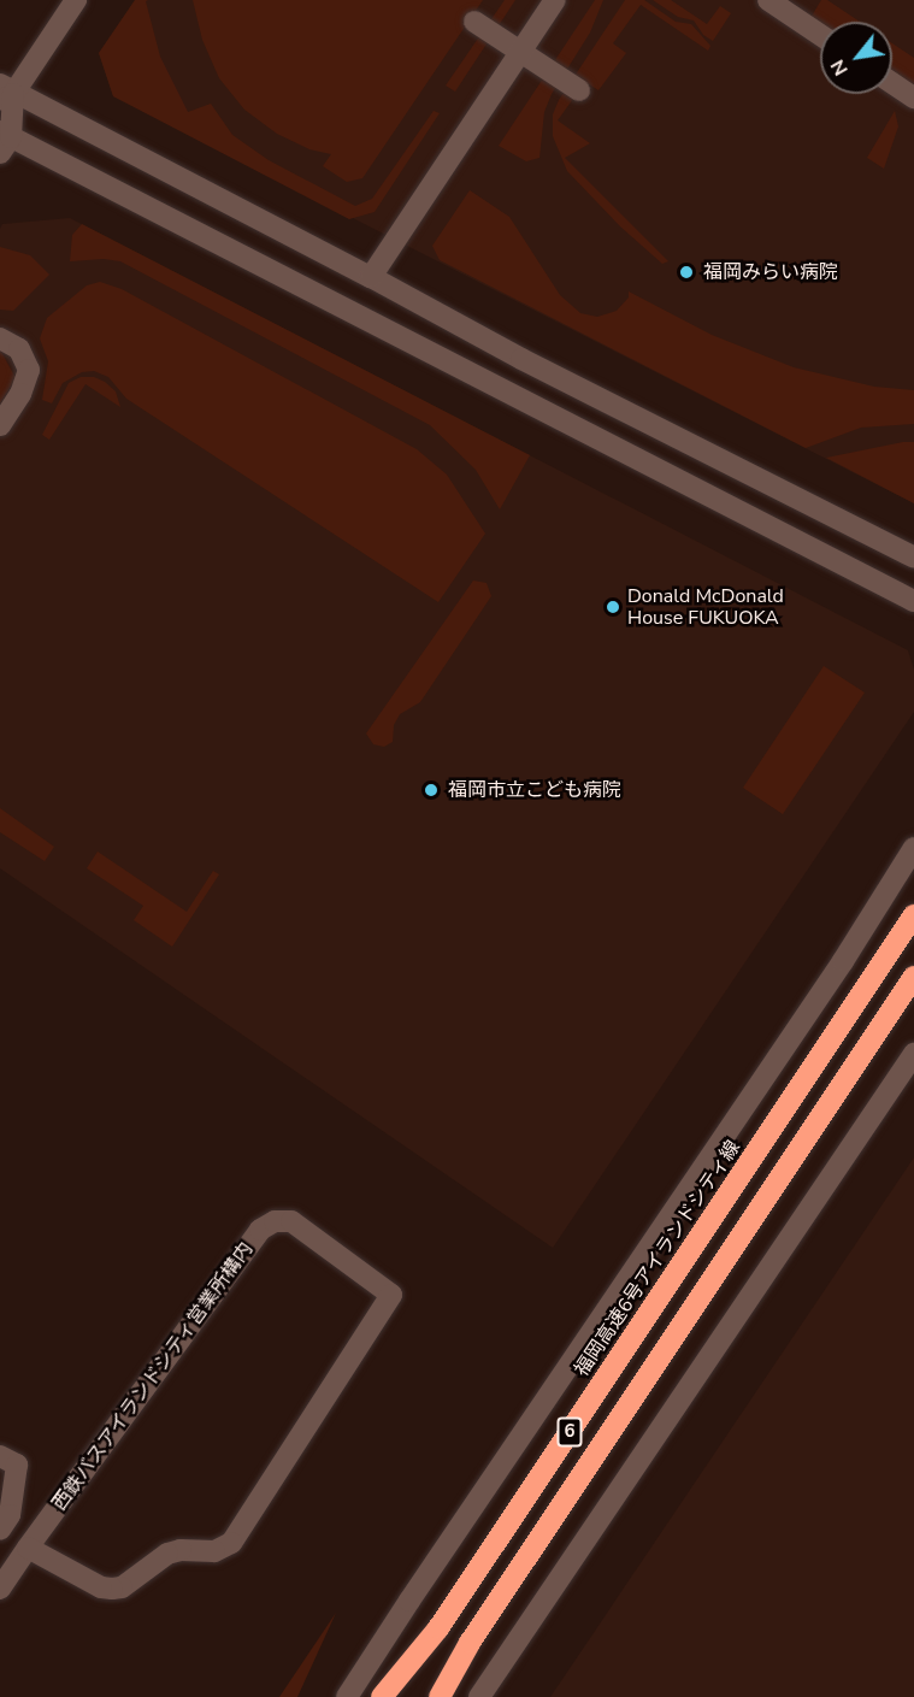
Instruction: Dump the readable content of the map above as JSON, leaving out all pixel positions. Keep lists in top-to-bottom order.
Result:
{
  "streets": {
    "highway": ["福岡高速6号アイランドシティ線", "6"],
    "street": ["西鉄バスアイランドシティ営業所構内"]
  },
  "places": ["福岡みらい病院", "Donald McDonald House FUKUOKA", "福岡市立こども病院"],
  "north": "bottom left"
}
